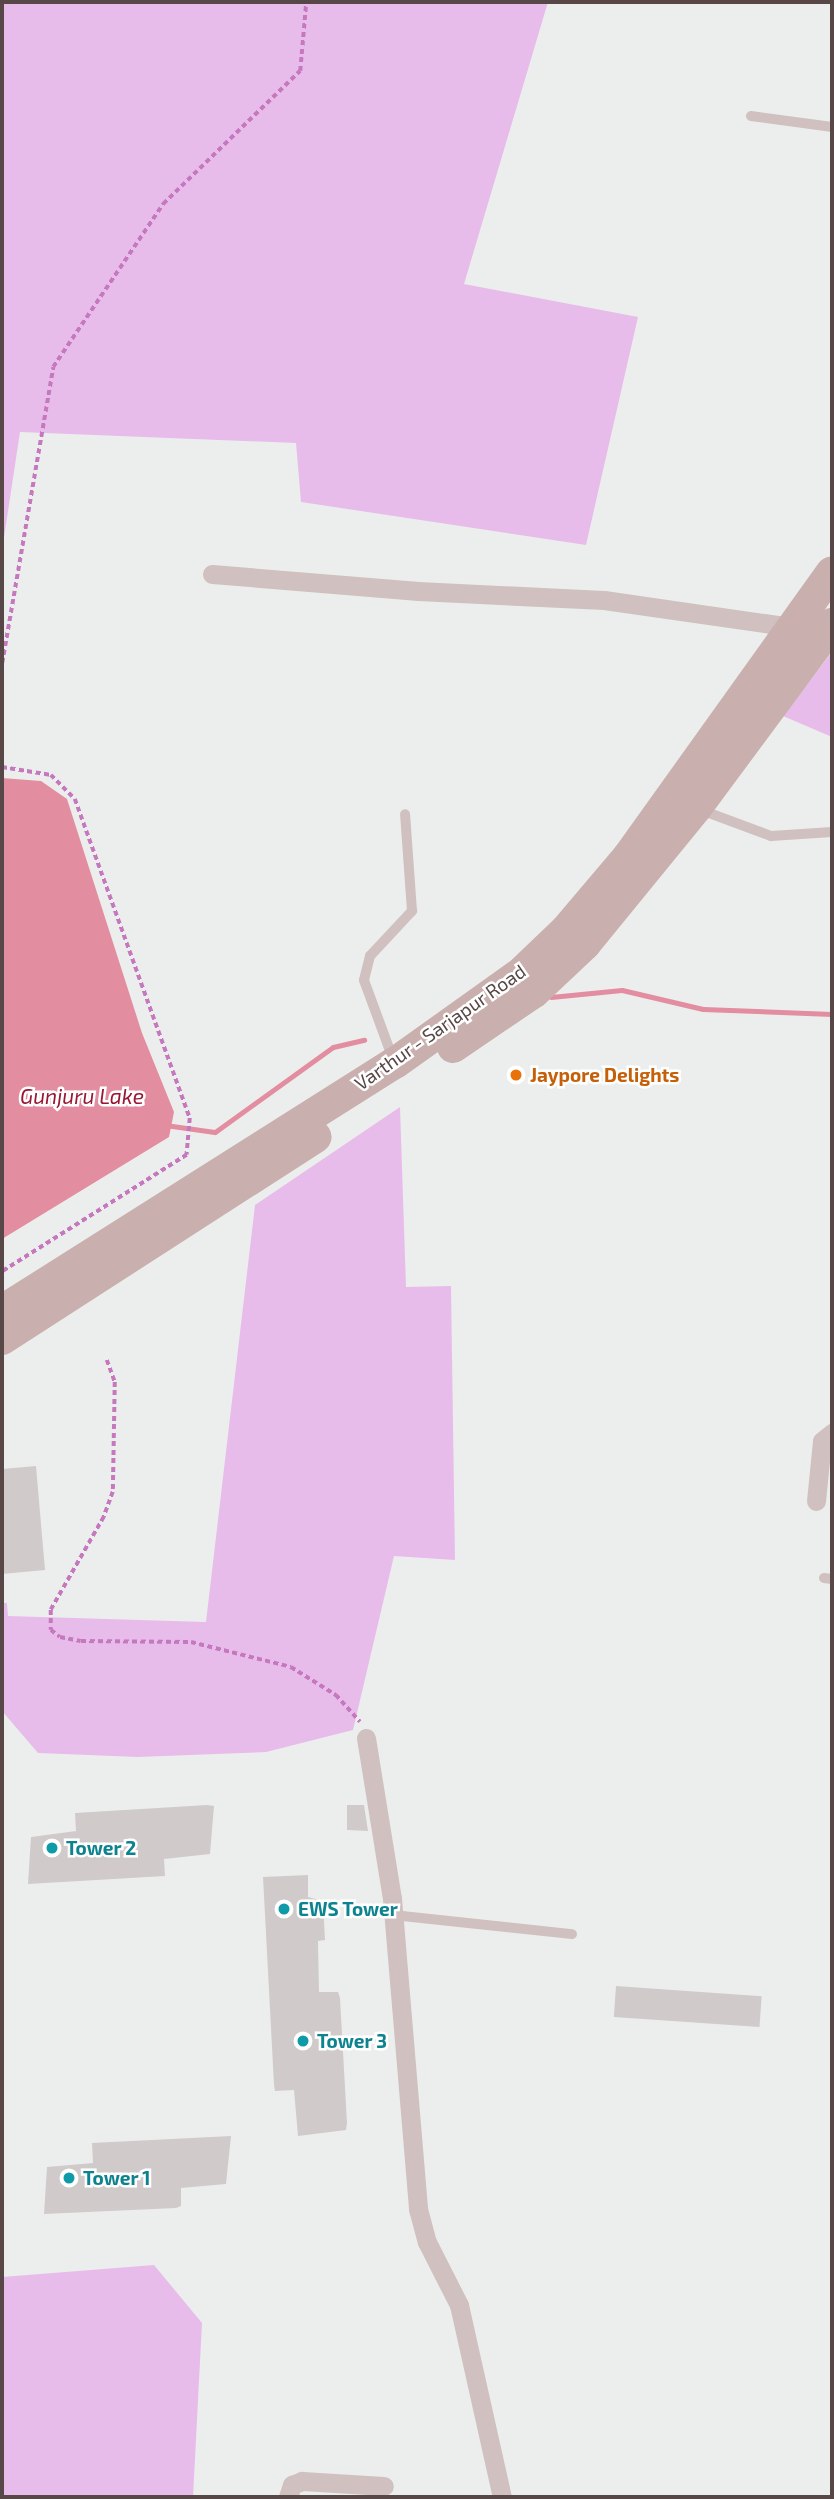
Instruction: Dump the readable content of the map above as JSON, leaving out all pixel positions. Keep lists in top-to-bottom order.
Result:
{
  "streets": {
    "main road": ["Varthur - Sarjapur Road"]
  },
  "water": ["Gunjuru Lake"],
  "places": [
    "Jaypore Delights",
    "Tower 2",
    "EWS Tower",
    "Tower 3",
    "Tower 1"
  ]
}
